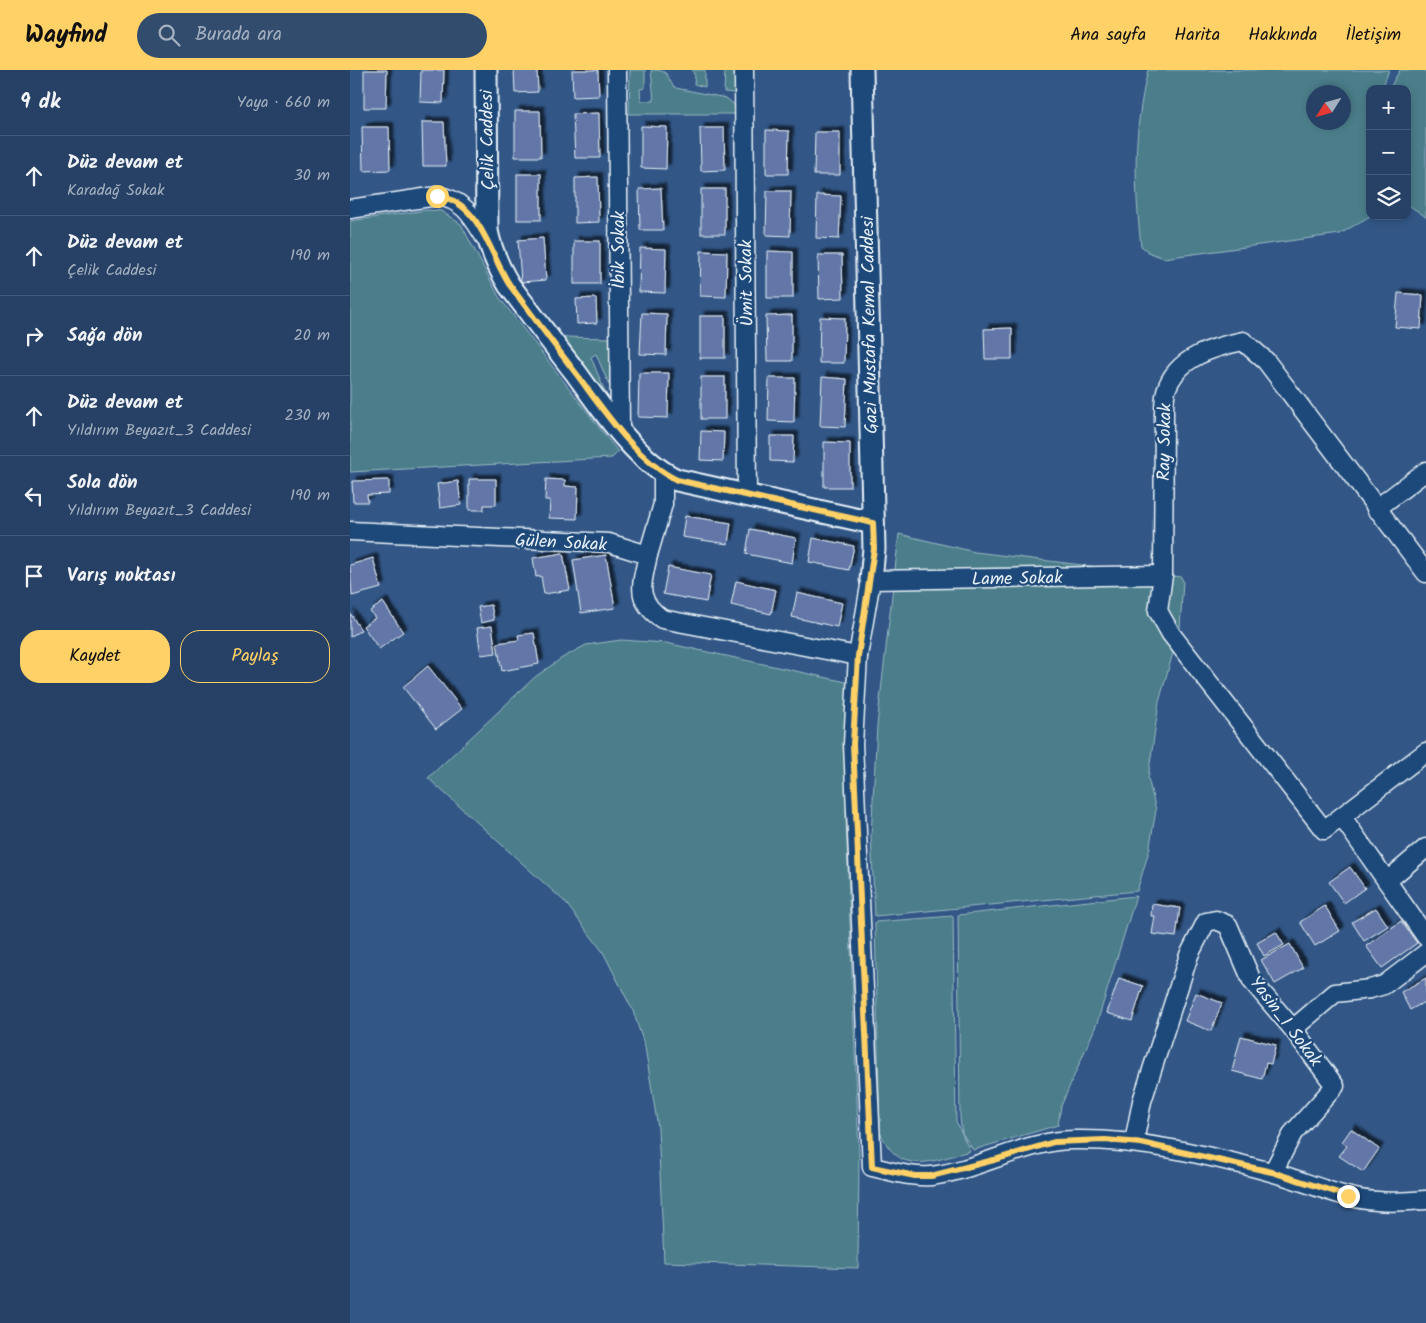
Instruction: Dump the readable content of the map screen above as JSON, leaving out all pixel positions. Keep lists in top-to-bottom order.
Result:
{
  "streets": {
    "street": [
      "Çelik Caddesi",
      "İbik Sokak",
      "Ümit Sokak",
      "Gazi Mustafa Kemal Caddesi",
      "Ray Sokak",
      "Gülen Sokak",
      "Lame Sokak",
      "Yasin_1 Sokak"
    ]
  },
  "crossings": [
    ["Çelik Caddesi", "İbik Sokak"],
    ["Çelik Caddesi", "Ümit Sokak"],
    ["Çelik Caddesi", "Gazi Mustafa Kemal Caddesi"],
    ["Gazi Mustafa Kemal Caddesi", "Lame Sokak"],
    ["Ray Sokak", "Lame Sokak"]
  ],
  "north": "bottom left",
  "page": {
    "header": "Wayfind",
    "search": "Burada ara",
    "nav": [
      "Ana sayfa",
      "Harita",
      "Hakkında",
      "İletişim"
    ],
    "heading": ["9 dk", "Yaya · 660 m"],
    "map_buttons": ["+", "−"],
    "list": [
      ["Düz devam et", "Karadağ Sokak", "30 m"],
      ["Düz devam et", "Çelik Caddesi", "190 m"],
      ["Sağa dön", "20 m"],
      ["Düz devam et", "Yıldırım Beyazıt_3 Caddesi", "230 m"],
      ["Sola dön", "Yıldırım Beyazıt_3 Caddesi", "190 m"],
      "Varış noktası"
    ],
    "buttons": ["Kaydet", "Paylaş"]
  }
}
